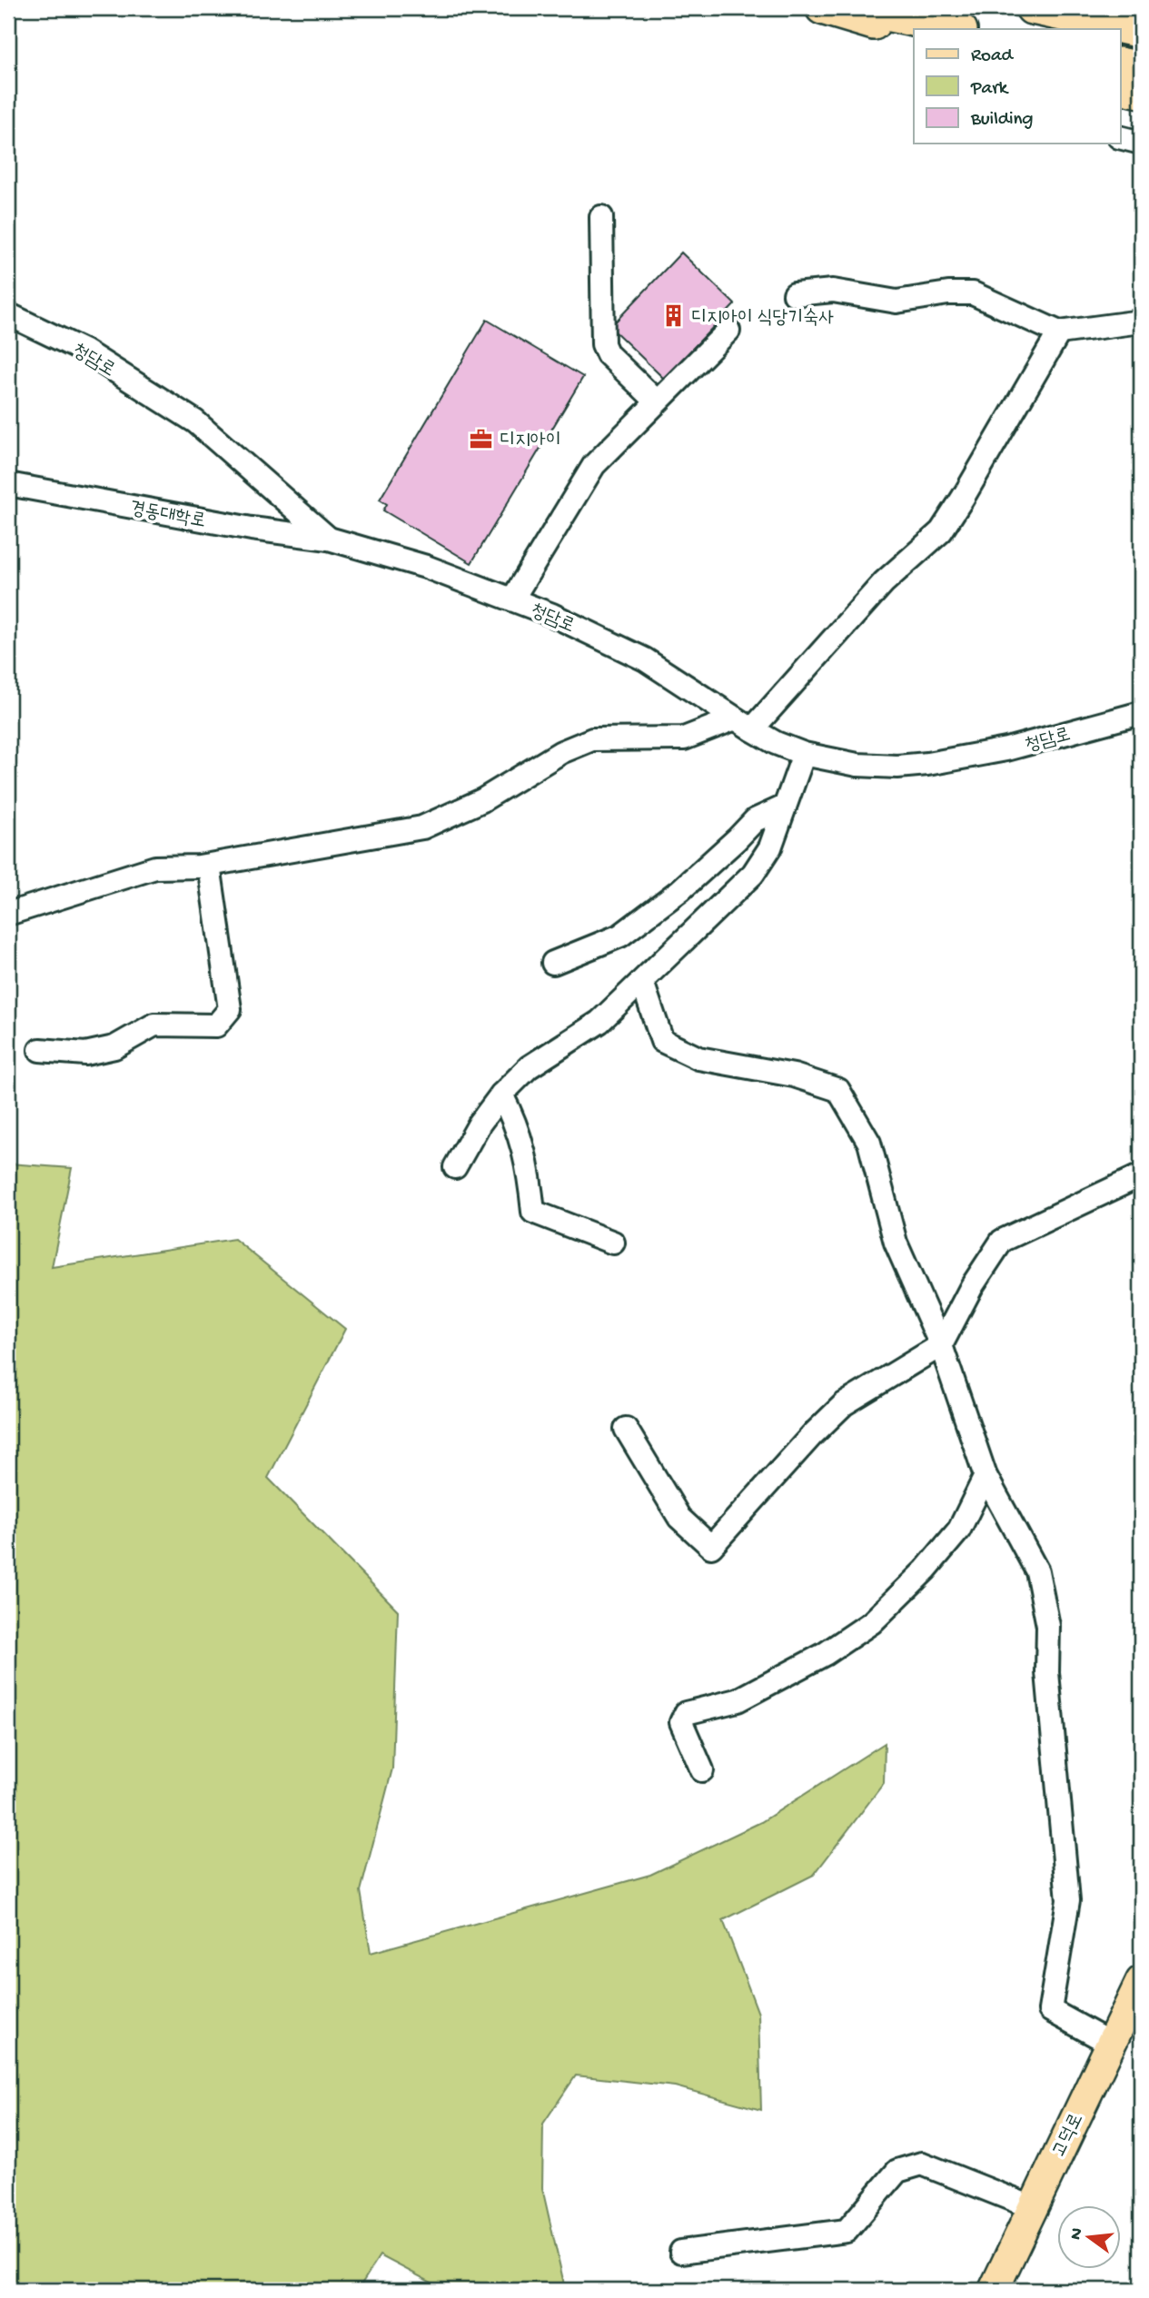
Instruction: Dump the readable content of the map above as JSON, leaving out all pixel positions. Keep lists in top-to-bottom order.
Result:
{
  "streets": {
    "main road": ["고덕로"],
    "street": ["청담로", "경동대학로"]
  },
  "crossings": [
    ["청담로", "경동대학로"]
  ],
  "places": {
    "building": ["디지아이 식당기숙사"],
    "office": ["디지아이"]
  },
  "legend": ["Road", "Park", "Building"],
  "north": "left"
}
